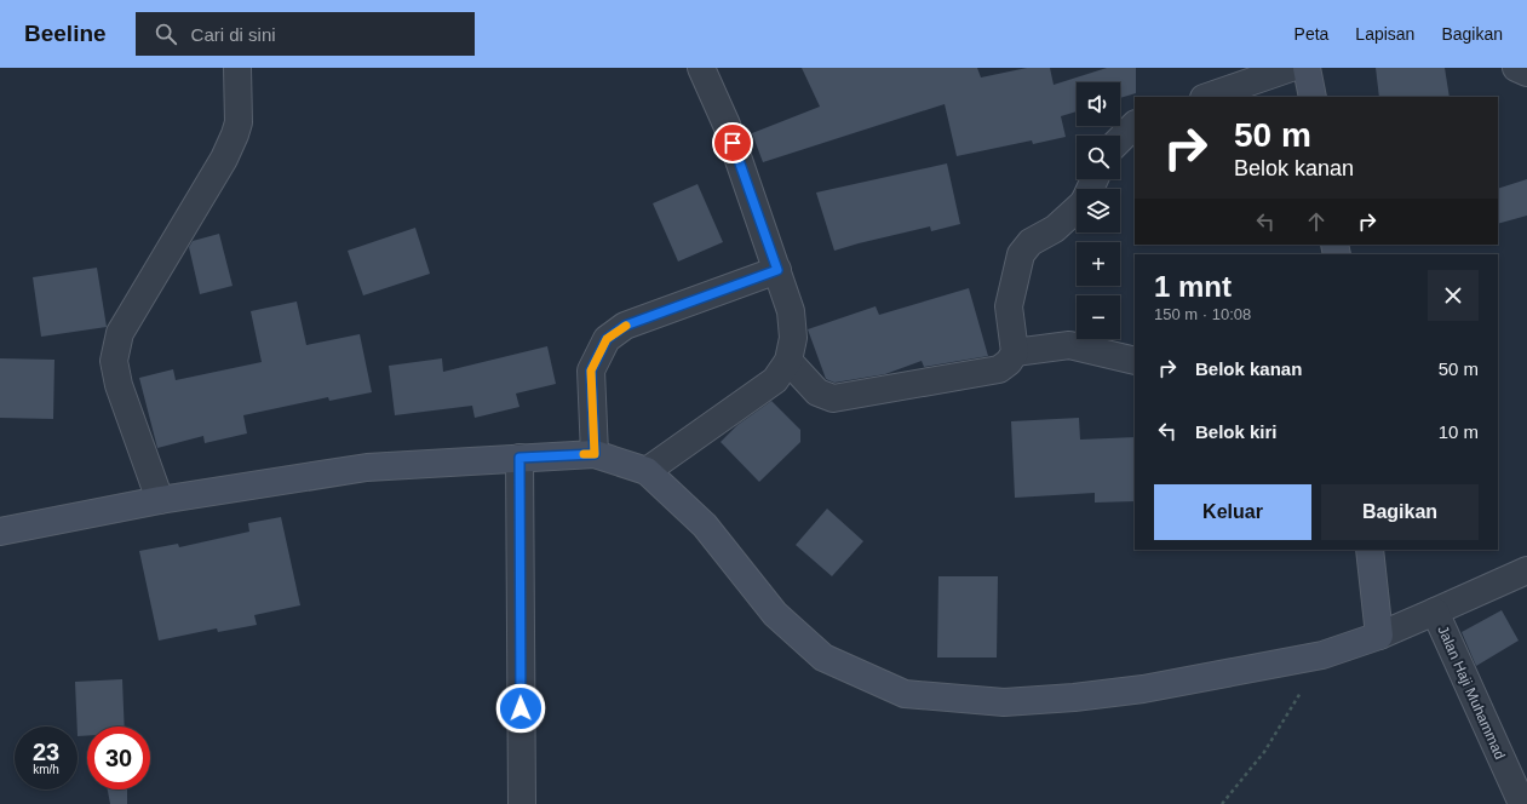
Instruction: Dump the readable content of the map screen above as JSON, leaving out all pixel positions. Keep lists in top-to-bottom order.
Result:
{
  "streets": {
    "street": ["Jalan Haji Muhammad"]
  },
  "page": {
    "header": "Beeline",
    "search": "Cari di sini",
    "nav": ["Peta", "Lapisan", "Bagikan"],
    "map_buttons": ["+", "−"],
    "turn": ["50 m", "Belok kanan"],
    "heading": ["1 mnt", "150 m · 10:08"],
    "list": [
      {
        "name": "Belok kanan",
        "value": "50 m"
      },
      {
        "name": "Belok kiri",
        "value": "10 m"
      }
    ],
    "buttons": ["Keluar", "Bagikan"],
    "speed": "23 km/h",
    "limit": "30"
  }
}
